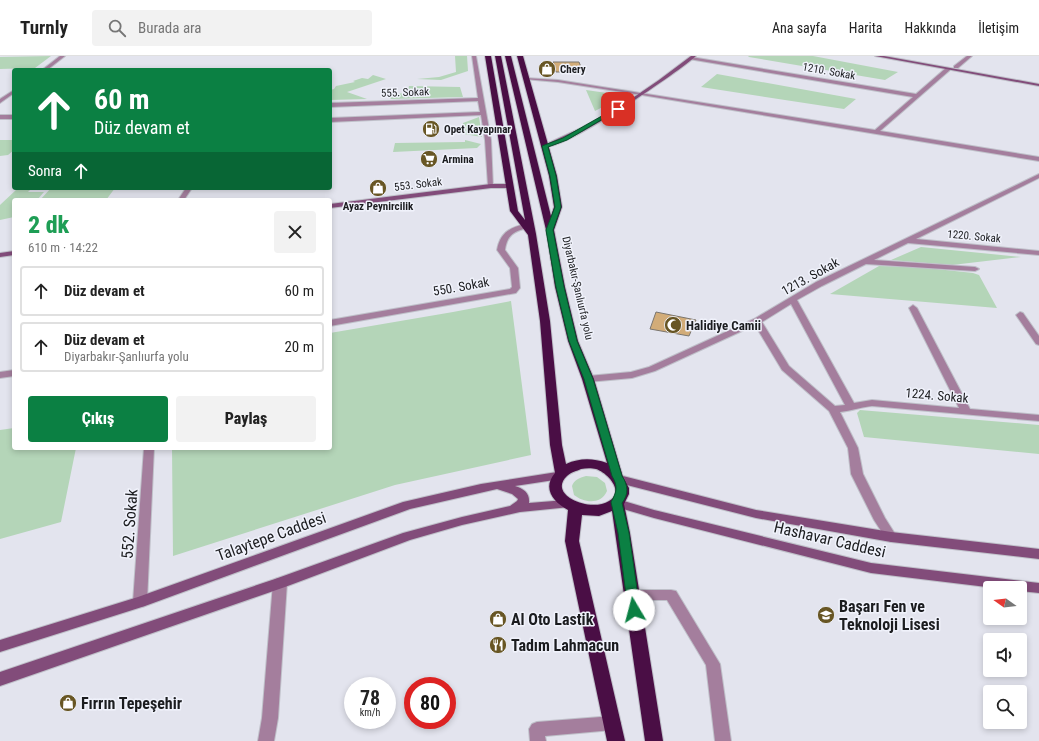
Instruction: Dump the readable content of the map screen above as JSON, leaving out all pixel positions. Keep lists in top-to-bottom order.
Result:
{
  "streets": {
    "highway": ["Diyarbakır-Şanlıurfa yolu"],
    "main road": ["553. Sokak", "Talaytepe Caddesi", "Hashavar Caddesi"],
    "street": [
      "1210. Sokak",
      "555. Sokak",
      "1220. Sokak",
      "1213. Sokak",
      "550. Sokak",
      "1224. Sokak",
      "552. Sokak"
    ]
  },
  "crossings": [
    ["1220. Sokak", "1213. Sokak"],
    ["1213. Sokak", "Diyarbakır-Şanlıurfa yolu"],
    ["Diyarbakır-Şanlıurfa yolu", "Talaytepe Caddesi"],
    ["Diyarbakır-Şanlıurfa yolu", "Hashavar Caddesi"],
    ["552. Sokak", "Talaytepe Caddesi"],
    ["Talaytepe Caddesi", "Hashavar Caddesi"]
  ],
  "places": {
    "shop": [
      "Chery",
      "Ayaz Peynircilik",
      "Al Oto Lastik",
      "Fırrın Tepeşehir"
    ],
    "fuel station": ["Opet Kayapınar"],
    "supermarket": ["Armina"],
    "mosque": ["Halidiye Camii"],
    "school or university": ["Başarı Fen ve Teknoloji Lisesi"],
    "restaurant": ["Tadım Lahmacun"]
  },
  "north": "left",
  "page": {
    "header": "Turnly",
    "search": "Burada ara",
    "nav": [
      "Ana sayfa",
      "Harita",
      "Hakkında",
      "İletişim"
    ],
    "turn": ["60 m", "Düz devam et"],
    "then": "Sonra",
    "heading": ["2 dk", "610 m · 14:22"],
    "list": [
      {
        "name": "Düz devam et",
        "value": "60 m"
      },
      {
        "name": "Düz devam et",
        "note": "Diyarbakır-Şanlıurfa yolu",
        "value": "20 m"
      }
    ],
    "buttons": ["Çıkış", "Paylaş"],
    "speed": "78 km/h",
    "limit": "80"
  }
}
